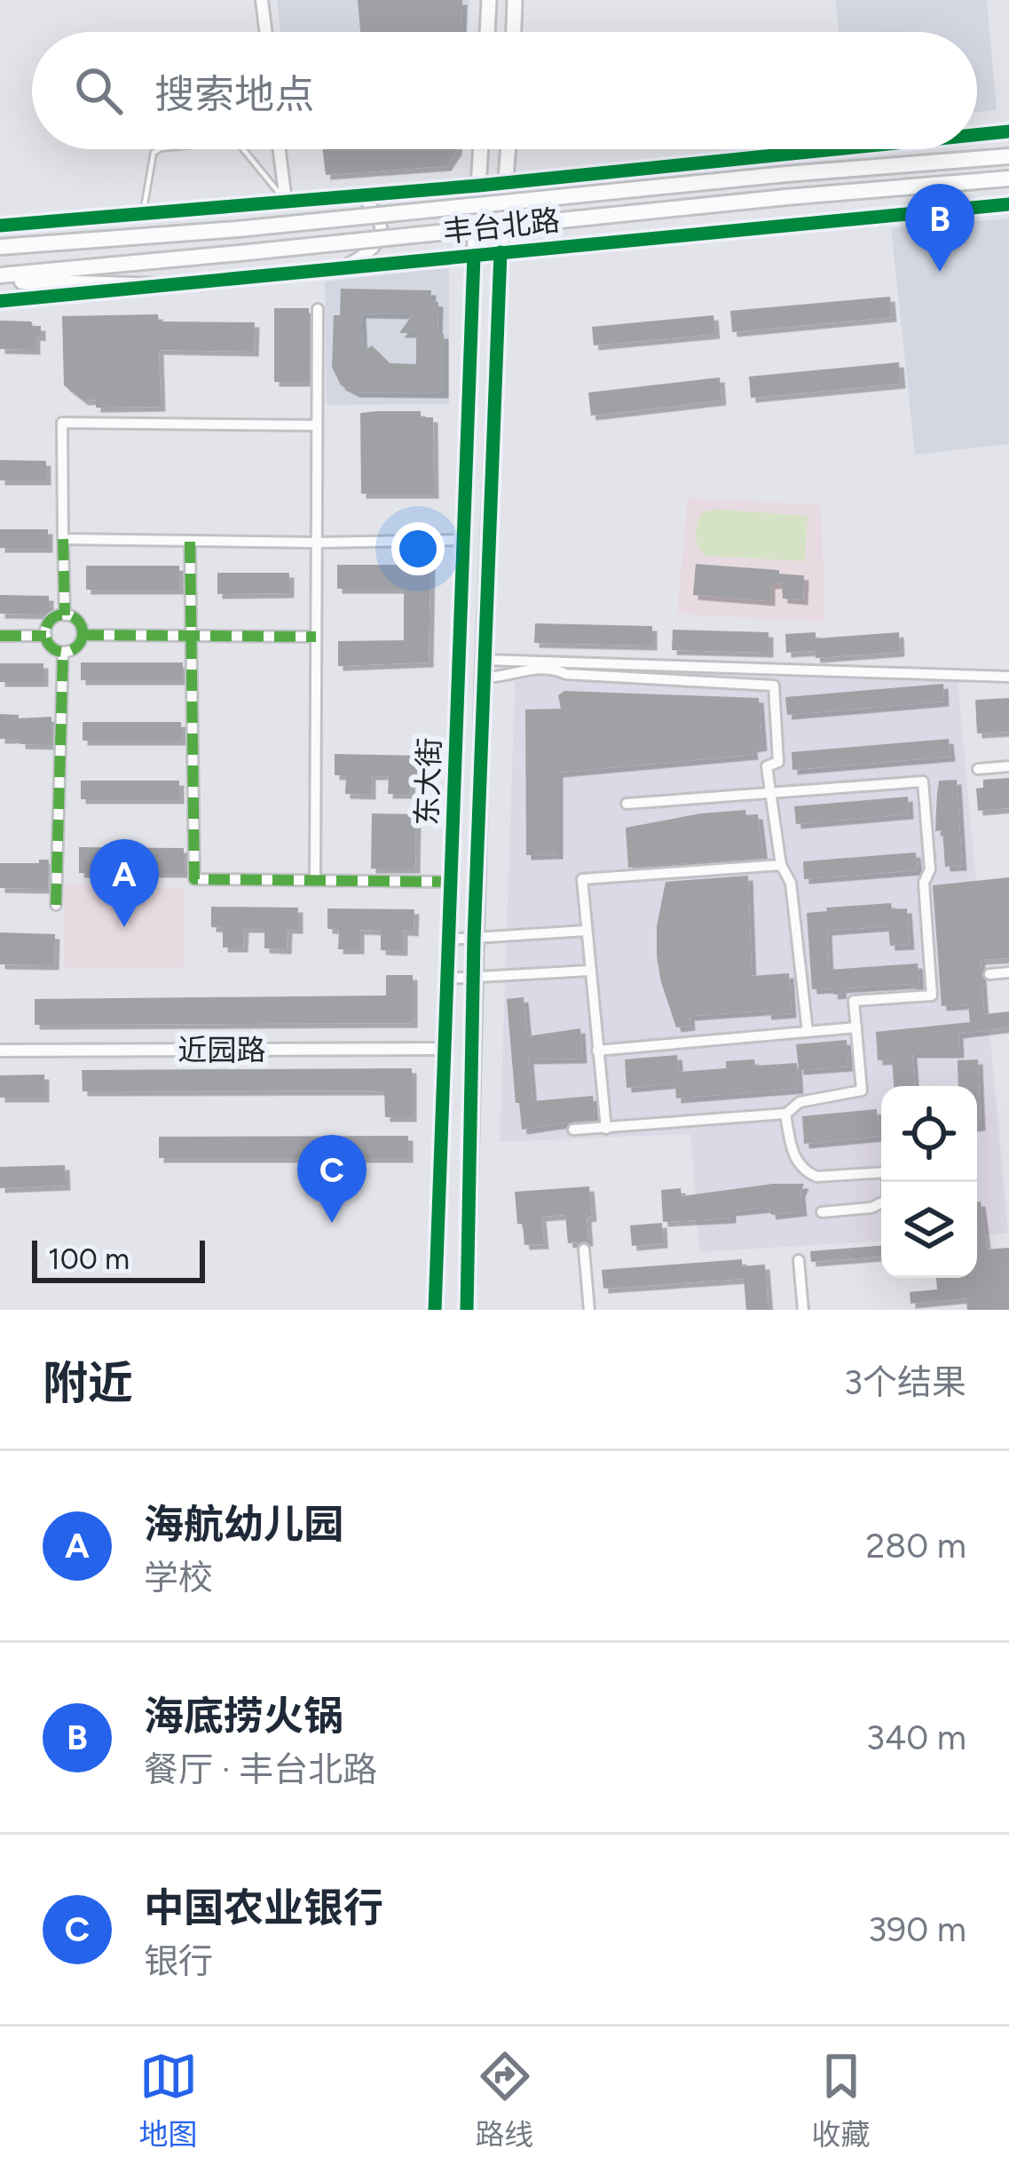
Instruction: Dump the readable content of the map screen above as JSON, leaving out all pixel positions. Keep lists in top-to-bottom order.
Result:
{
  "streets": {
    "highway": ["丰台北路"],
    "main road": ["东大街"],
    "street": ["近园路"]
  },
  "crossings": [
    ["丰台北路", "东大街"],
    ["东大街", "近园路"]
  ],
  "scale_bar": "100 m",
  "page": {
    "search": "搜索地点",
    "pins": ["B", "A", "C"],
    "scale": "100 m",
    "heading": ["附近", "3个结果"],
    "list": [
      {
        "mark": "A",
        "name": "海航幼儿园",
        "note": "学校",
        "value": "280 m"
      },
      {
        "mark": "B",
        "name": "海底捞火锅",
        "note": "餐厅 · 丰台北路",
        "value": "340 m"
      },
      {
        "mark": "C",
        "name": "中国农业银行",
        "note": "银行",
        "value": "390 m"
      }
    ],
    "nav": ["地图", "路线", "收藏"]
  }
}
